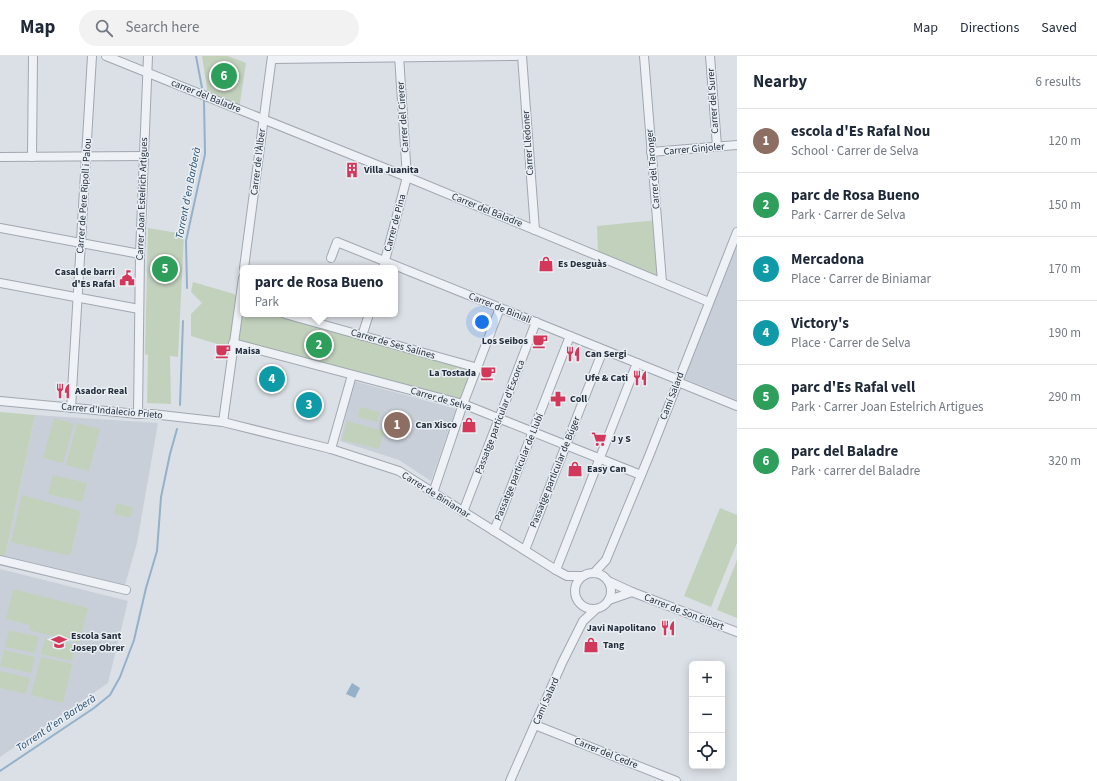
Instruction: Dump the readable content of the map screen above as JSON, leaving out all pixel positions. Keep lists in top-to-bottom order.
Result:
{
  "streets": {
    "street": [
      "carrer del Baladre",
      "Carrer del Surer",
      "Carrer del Cirerer",
      "Carrer Lledoner",
      "Carrer Ginjoler",
      "Carrer de l'Àlber",
      "Carrer del Taronger",
      "Carrer de Pere Ripoll i Palou",
      "Carrer Joan Estelrich Artigues",
      "Carrer del Baladre",
      "Carrer de Pina",
      "Carrer de Biniali",
      "Carrer de Ses Salines",
      "Camí Salard",
      "Carrer de Selva",
      "Carrer d'Indalecio Prieto",
      "Passatge particular d'Escorca",
      "Passatge particular de Llubí",
      "Passatge particular de Búger",
      "Carrer de Biniamar",
      "Carrer de Son Gibert",
      "Carrer del Cedre"
    ]
  },
  "crossings": [
    ["carrer del Baladre", "Carrer de l'Àlber"],
    ["carrer del Baladre", "Carrer Joan Estelrich Artigues"],
    ["carrer del Baladre", "Carrer del Baladre"],
    ["Carrer del Surer", "Carrer Ginjoler"],
    ["Carrer del Cirerer", "Carrer del Baladre"],
    ["Carrer del Cirerer", "Carrer de Pina"],
    ["Carrer Lledoner", "Carrer del Baladre"],
    ["Carrer Ginjoler", "Carrer del Taronger"],
    ["Carrer de l'Àlber", "Carrer del Baladre"],
    ["Carrer del Taronger", "Carrer del Baladre"],
    ["Carrer de Pere Ripoll i Palou", "Carrer d'Indalecio Prieto"],
    ["Carrer Joan Estelrich Artigues", "Carrer d'Indalecio Prieto"],
    ["Carrer del Baladre", "Carrer de Pina"],
    ["Carrer del Baladre", "Camí Salard"],
    ["Carrer de Pina", "Carrer de Biniali"],
    ["Carrer de Biniali", "Camí Salard"],
    ["Carrer de Biniali", "Passatge particular d'Escorca"],
    ["Carrer de Biniali", "Passatge particular de Llubí"],
    ["Carrer de Biniali", "Passatge particular de Búger"],
    ["Camí Salard", "Carrer de Selva"],
    ["Camí Salard", "Carrer de Biniamar"],
    ["Camí Salard", "Carrer de Son Gibert"],
    ["Camí Salard", "Carrer del Cedre"],
    ["Carrer de Selva", "Passatge particular d'Escorca"],
    ["Carrer de Selva", "Passatge particular de Llubí"],
    ["Carrer de Selva", "Passatge particular de Búger"],
    ["Carrer d'Indalecio Prieto", "Carrer de Biniamar"],
    ["Passatge particular d'Escorca", "Carrer de Biniamar"],
    ["Passatge particular de Llubí", "Carrer de Biniamar"],
    ["Passatge particular de Búger", "Carrer de Biniamar"],
    ["Carrer de Biniamar", "Carrer de Son Gibert"]
  ],
  "water": ["Torrent d'en Barberà"],
  "places": {
    "building": ["Villa Juanita"],
    "shop": [
      "Es Desguàs",
      "Can Xisco",
      "Easy Can",
      "Tang"
    ],
    "public building": ["Casal de barri d'Es Rafal"],
    "cafe": ["Los Seibos", "Maisa", "La Tostada"],
    "restaurant": [
      "Can Sergi",
      "Ufe & Cati",
      "Asador Real",
      "Javi Napolitano"
    ],
    "pharmacy": ["Coll"],
    "supermarket": ["J y S"],
    "school or university": ["Escola Sant Josep Obrer"]
  },
  "page": {
    "header": "Map",
    "search": "Search here",
    "nav": ["Map", "Directions", "Saved"],
    "heading": ["Nearby", "6 results"],
    "pins": [
      "6",
      "5",
      "2",
      "4",
      "3",
      "1"
    ],
    "list": [
      {
        "mark": "1",
        "name": "escola d'Es Rafal Nou",
        "note": "School · Carrer de Selva",
        "value": "120 m"
      },
      {
        "mark": "2",
        "name": "parc de Rosa Bueno",
        "note": "Park · Carrer de Selva",
        "value": "150 m"
      },
      {
        "mark": "3",
        "name": "Mercadona",
        "note": "Place · Carrer de Biniamar",
        "value": "170 m"
      },
      {
        "mark": "4",
        "name": "Victory's",
        "note": "Place · Carrer de Selva",
        "value": "190 m"
      },
      {
        "mark": "5",
        "name": "parc d'Es Rafal vell",
        "note": "Park · Carrer Joan Estelrich Artigues",
        "value": "290 m"
      },
      {
        "mark": "6",
        "name": "parc del Baladre",
        "note": "Park · carrer del Baladre",
        "value": "320 m"
      }
    ],
    "popup": ["parc de Rosa Bueno", "Park"],
    "map_buttons": ["+", "−"]
  }
}
